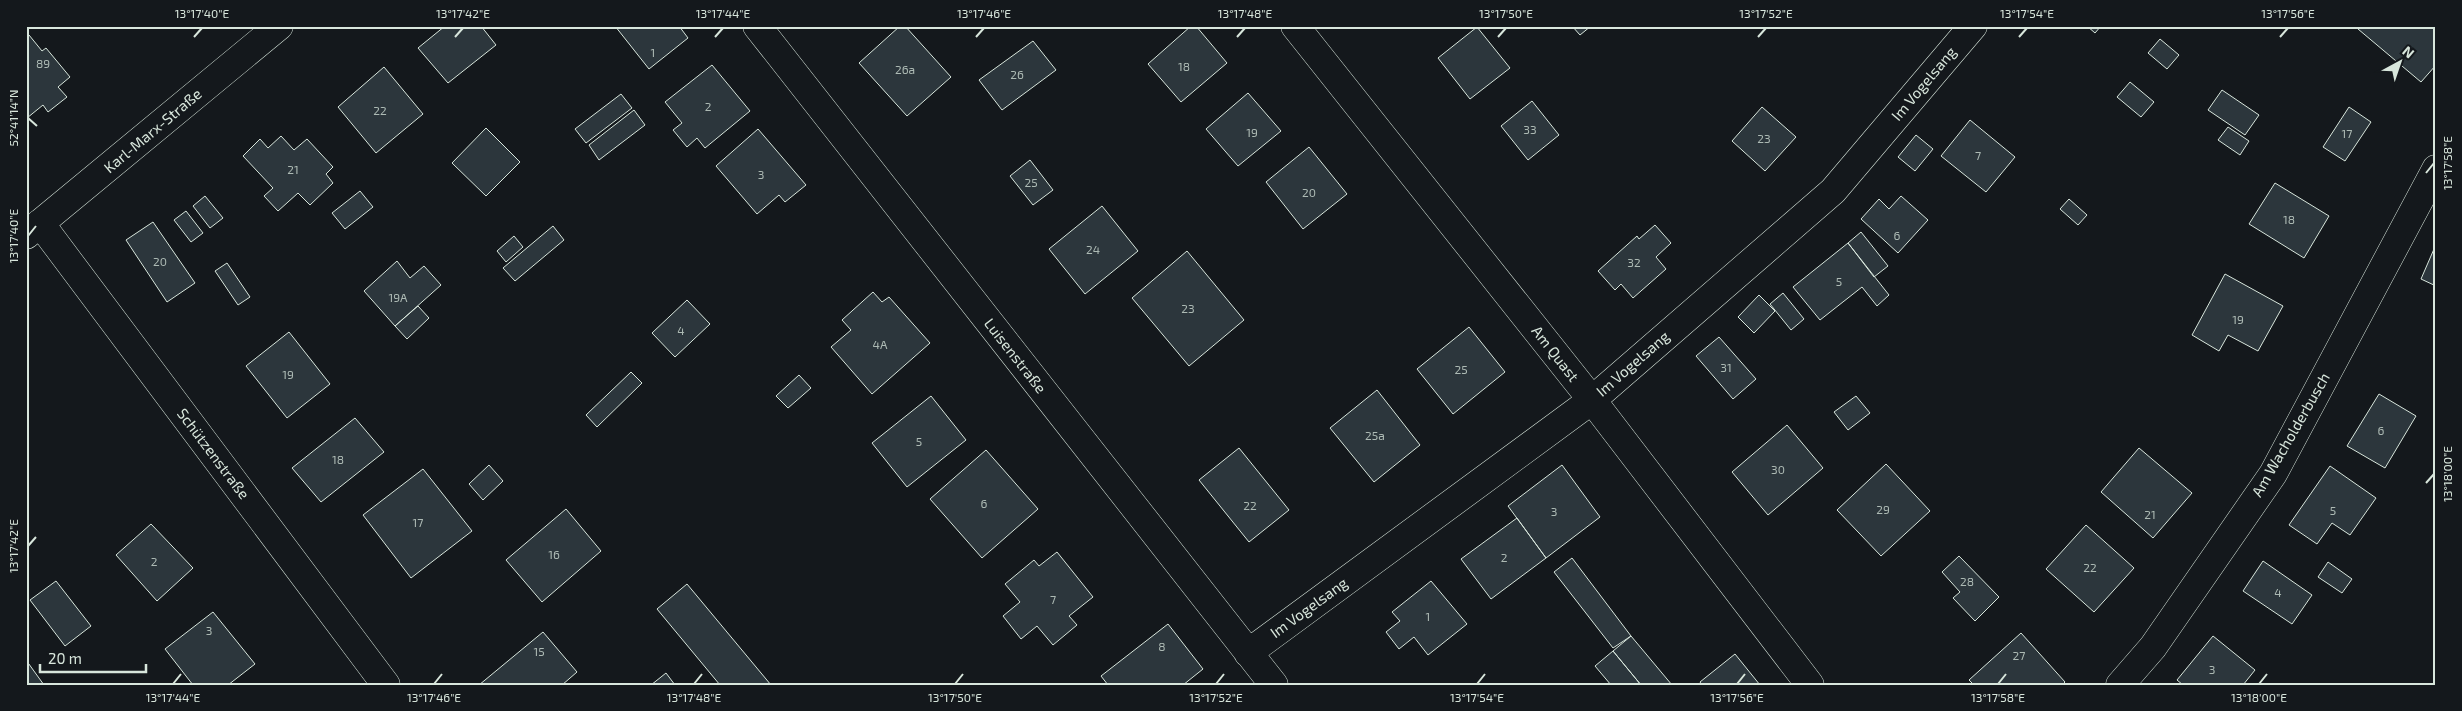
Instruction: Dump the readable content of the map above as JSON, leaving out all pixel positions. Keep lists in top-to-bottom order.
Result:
{
  "streets": {
    "street": [
      "Im Vogelsang",
      "Karl-Marx-Straße",
      "Am Quast",
      "Luisenstraße",
      "Am Wacholderbusch",
      "Schützenstraße"
    ]
  },
  "crossings": [
    ["Im Vogelsang", "Am Quast"],
    ["Im Vogelsang", "Luisenstraße"],
    ["Karl-Marx-Straße", "Schützenstraße"]
  ],
  "house_numbers": [
    "1",
    "89",
    "18",
    "26a",
    "26",
    "2",
    "22",
    "33",
    "19",
    "17",
    "23",
    "7",
    "21",
    "3",
    "25",
    "20",
    "18",
    "6",
    "24",
    "20",
    "32",
    "5",
    "19A",
    "23",
    "19",
    "4",
    "4A",
    "31",
    "25",
    "19",
    "6",
    "25a",
    "5",
    "18",
    "30",
    "6",
    "22",
    "29",
    "5",
    "3",
    "21",
    "17",
    "16",
    "2",
    "2",
    "22",
    "28",
    "4",
    "7",
    "1",
    "3",
    "8",
    "15",
    "27",
    "3"
  ],
  "scale_bar": "20 m",
  "north": "top right",
  "coordinates": [
    "13°17'40\"E",
    "13°17'42\"E",
    "13°17'44\"E",
    "13°17'46\"E",
    "13°17'48\"E",
    "13°17'50\"E",
    "13°17'52\"E",
    "13°17'54\"E",
    "13°17'56\"E",
    "52°41'14\"N",
    "13°17'58\"E",
    "13°18'00\"E"
  ]
}
